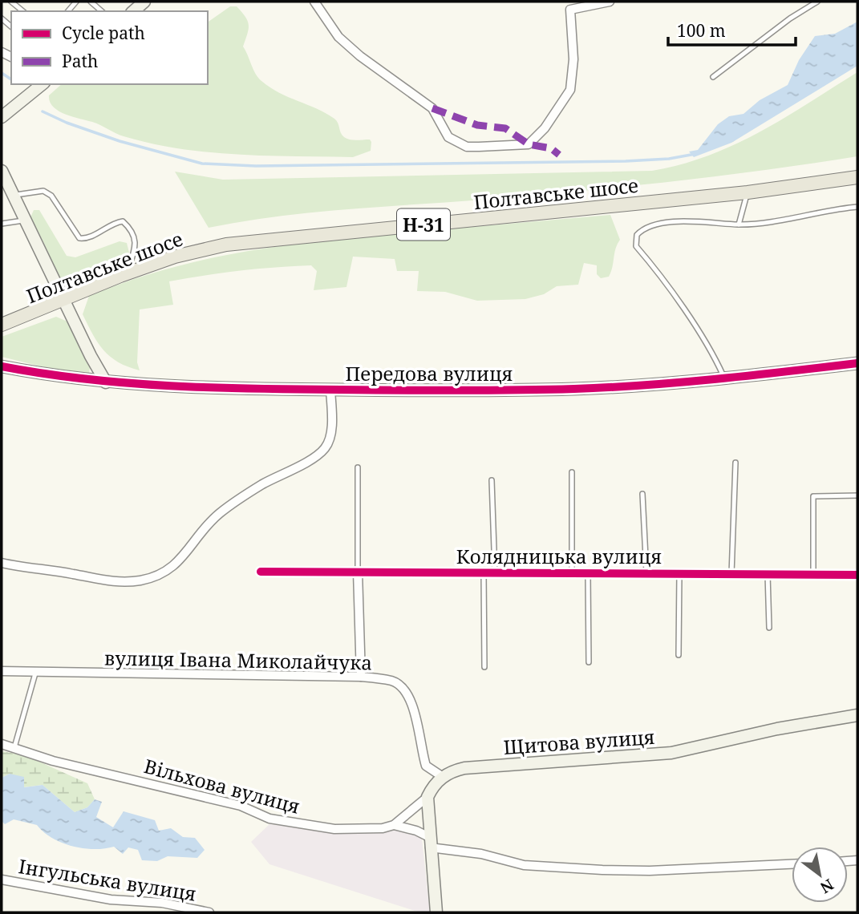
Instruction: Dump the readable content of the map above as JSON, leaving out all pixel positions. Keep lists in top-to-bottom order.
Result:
{
  "streets": {
    "main road": ["Полтавське шосе", "Н-31"],
    "street": [
      "Передова вулиця",
      "Колядницька вулиця",
      "вулиця Івана Миколайчука",
      "Щитова вулиця",
      "Вільхова вулиця",
      "Інгульська вулиця"
    ]
  },
  "crossings": [
    ["вулиця Івана Миколайчука", "Щитова вулиця"]
  ],
  "legend": ["Cycle path", "Path"],
  "scale_bar": "100 m",
  "north": "bottom right"
}
